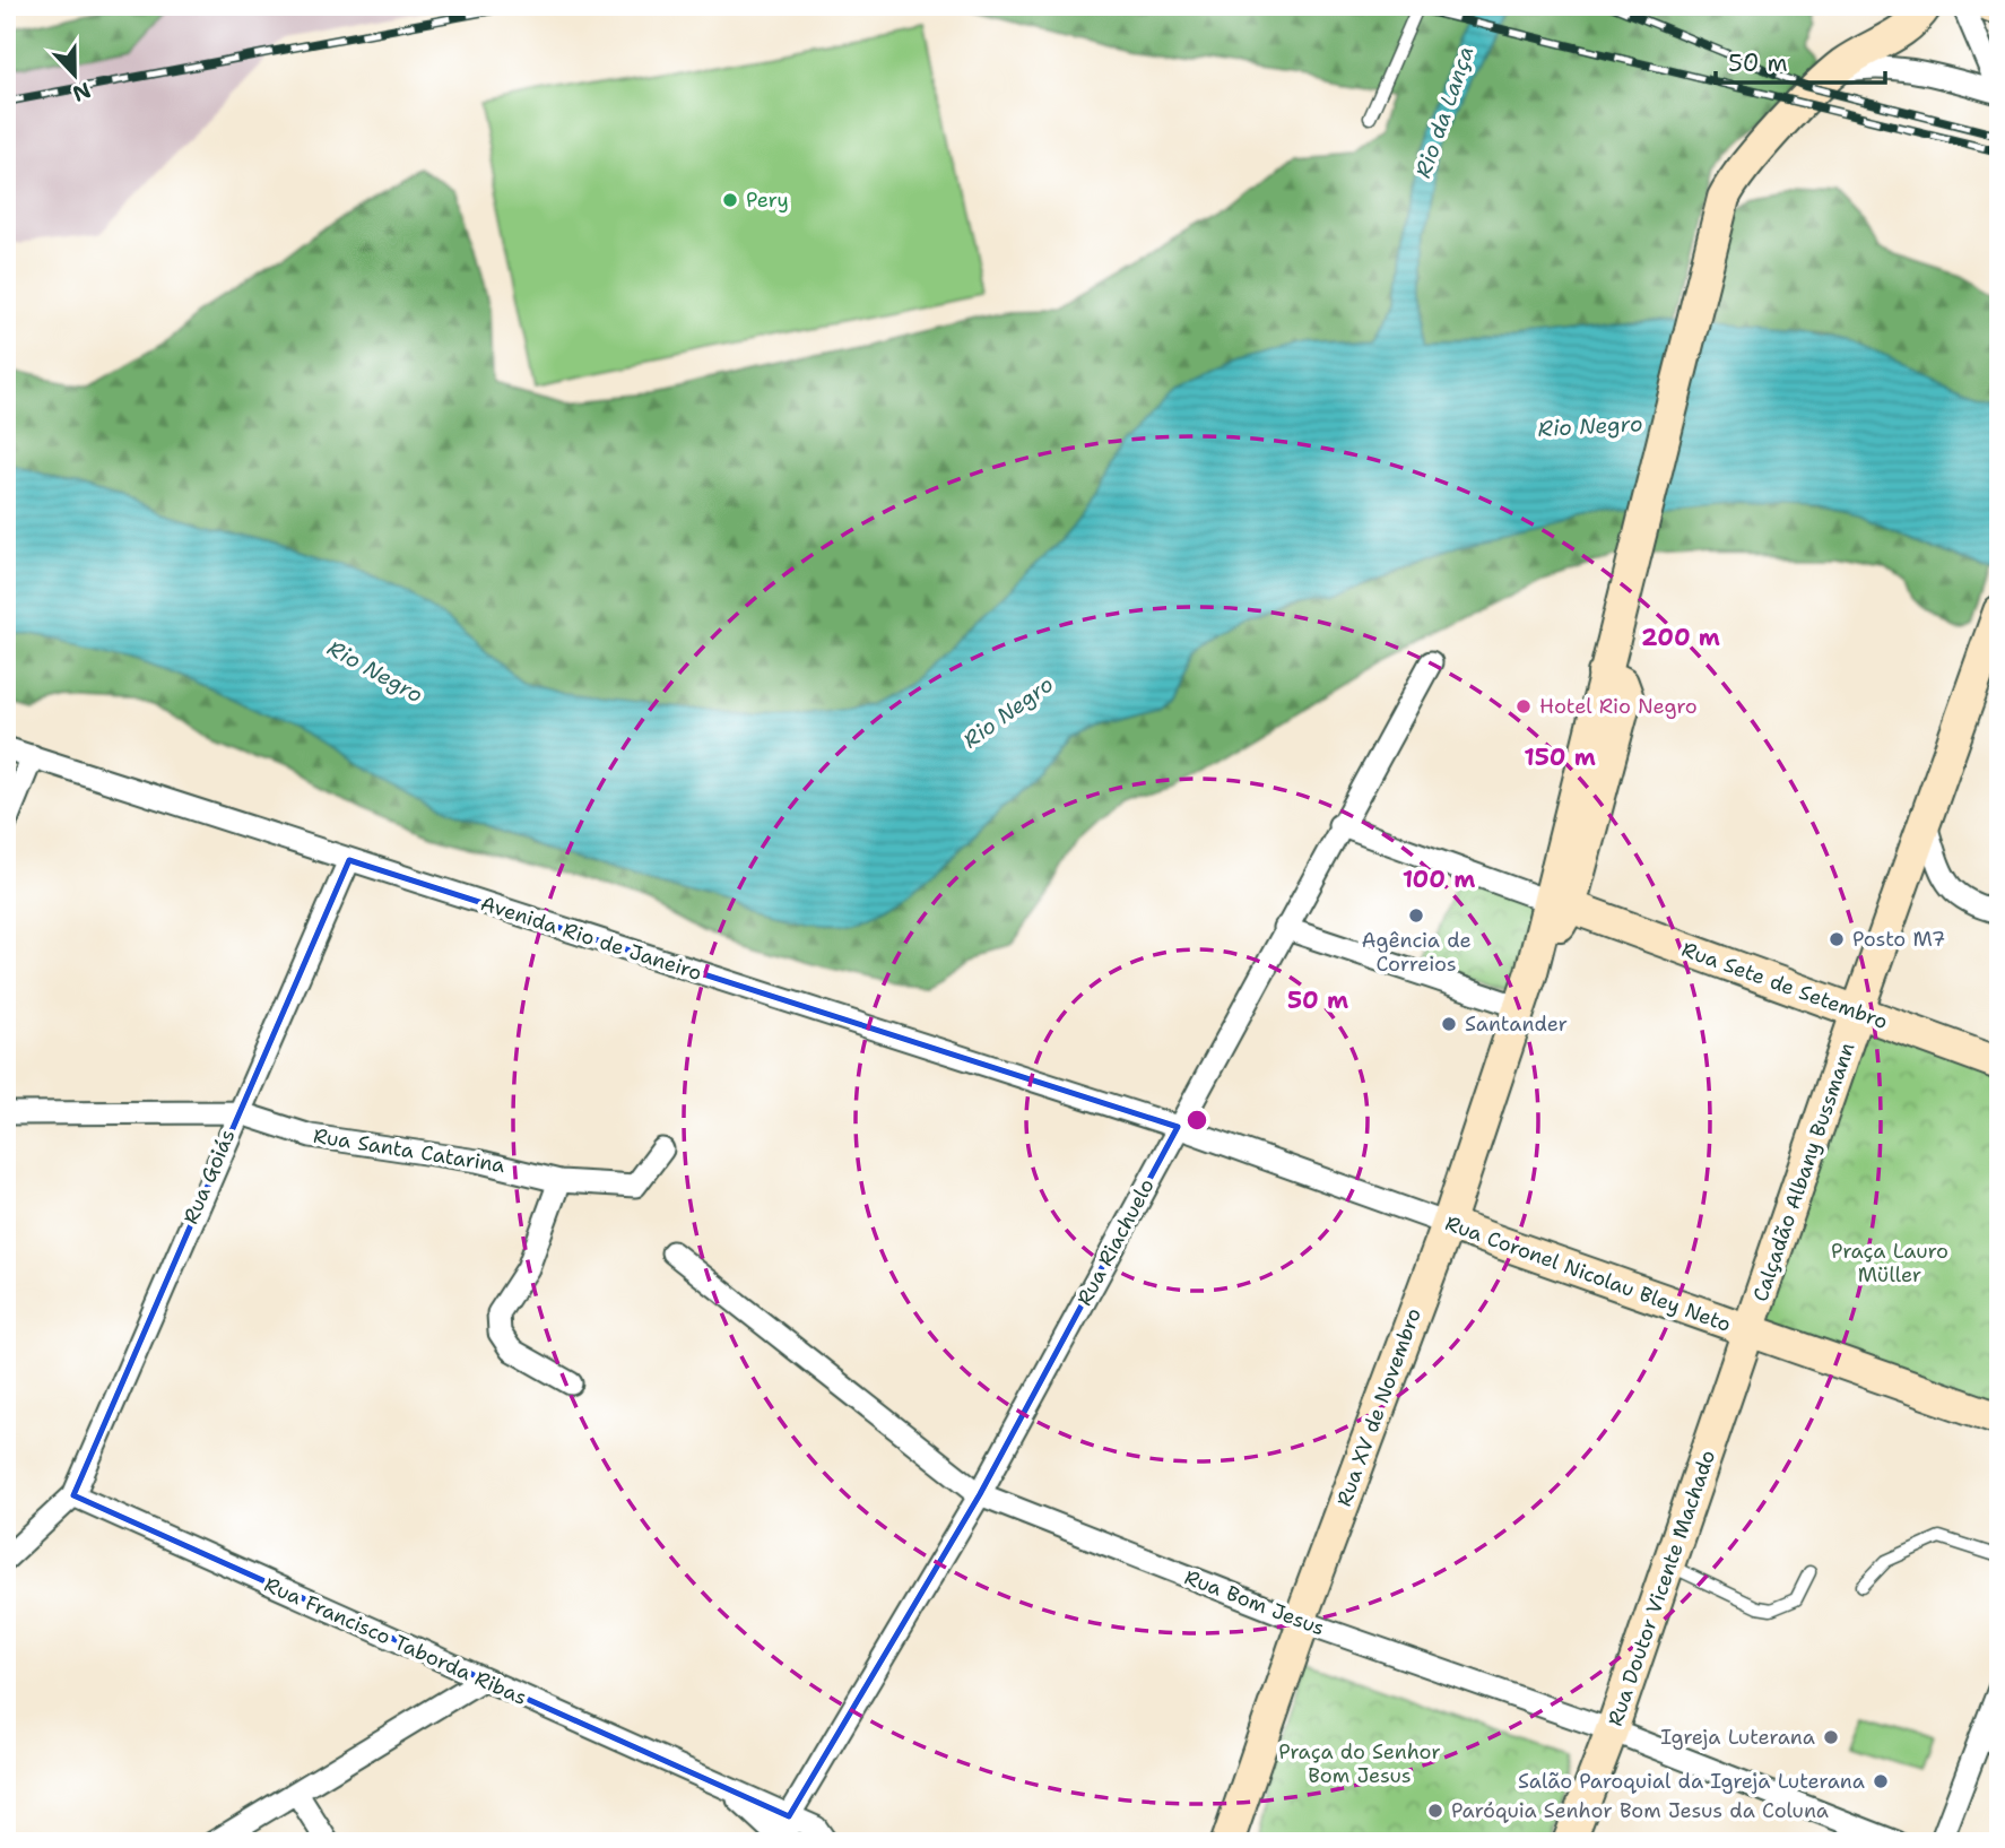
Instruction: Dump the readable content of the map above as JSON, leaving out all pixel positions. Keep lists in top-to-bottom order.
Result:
{
  "streets": {
    "main road": [
      "Rua Sete de Setembro",
      "Calçadão Albany Bussmann",
      "Rua Coronel Nicolau Bley Neto",
      "Rua XV de Novembro",
      "Rua Doutor Vicente Machado"
    ],
    "street": [
      "Avenida Rio de Janeiro",
      "Rua Santa Catarina",
      "Rua Goiás",
      "Rua Riachuelo",
      "Rua Bom Jesus",
      "Rua Francisco Taborda Ribas"
    ]
  },
  "crossings": [
    ["Avenida Rio de Janeiro", "Rua Goiás"],
    ["Avenida Rio de Janeiro", "Rua Riachuelo"],
    ["Avenida Rio de Janeiro", "Rua Coronel Nicolau Bley Neto"],
    ["Rua Sete de Setembro", "Calçadão Albany Bussmann"],
    ["Rua Sete de Setembro", "Rua Riachuelo"],
    ["Rua Sete de Setembro", "Rua XV de Novembro"],
    ["Rua Santa Catarina", "Rua Goiás"],
    ["Calçadão Albany Bussmann", "Rua Coronel Nicolau Bley Neto"],
    ["Calçadão Albany Bussmann", "Rua Doutor Vicente Machado"],
    ["Rua Goiás", "Rua Francisco Taborda Ribas"],
    ["Rua Riachuelo", "Rua Coronel Nicolau Bley Neto"],
    ["Rua Riachuelo", "Rua Bom Jesus"],
    ["Rua Riachuelo", "Rua Francisco Taborda Ribas"],
    ["Rua Coronel Nicolau Bley Neto", "Rua XV de Novembro"],
    ["Rua Coronel Nicolau Bley Neto", "Rua Doutor Vicente Machado"],
    ["Rua XV de Novembro", "Rua Bom Jesus"],
    ["Rua Doutor Vicente Machado", "Rua Bom Jesus"]
  ],
  "water": ["Rio da Lança", "Rio Negro"],
  "parks": ["Praça Lauro Müller", "Praça do Senhor Bom Jesus"],
  "places": [
    "Pery",
    "Hotel Rio Negro",
    "Agência de Correios",
    "Posto M7",
    "Santander",
    "Igreja Luterana",
    "Salão Paroquial da Igreja Luterana",
    "Paróquia Senhor Bom Jesus da Coluna"
  ],
  "scale_bar": "50 m",
  "north": "bottom",
  "rings": [
    "200 m",
    "150 m",
    "100 m",
    "50 m"
  ]
}
